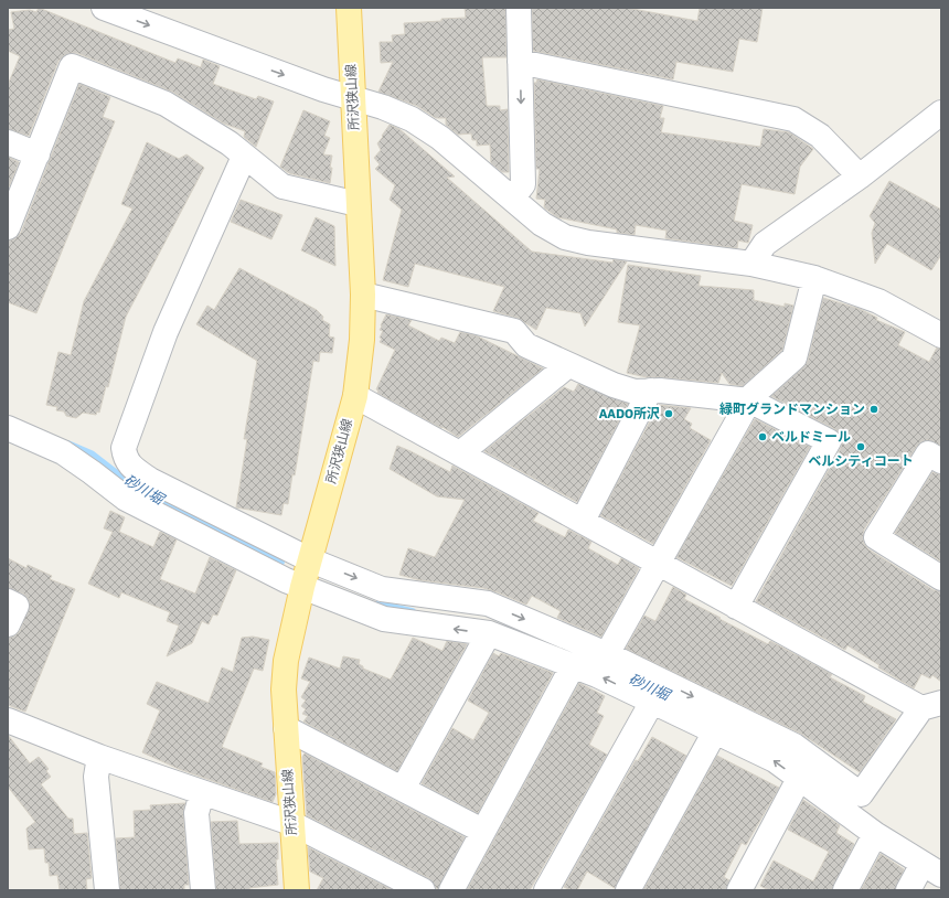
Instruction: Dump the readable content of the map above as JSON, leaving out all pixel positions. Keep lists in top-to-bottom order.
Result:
{
  "streets": {
    "main road": ["所沢狭山線"]
  },
  "water": ["砂川堀"],
  "places": [
    "緑町グランドマンション",
    "AADO所沢",
    "ベルドミール",
    "ベルシティコート"
  ]
}
